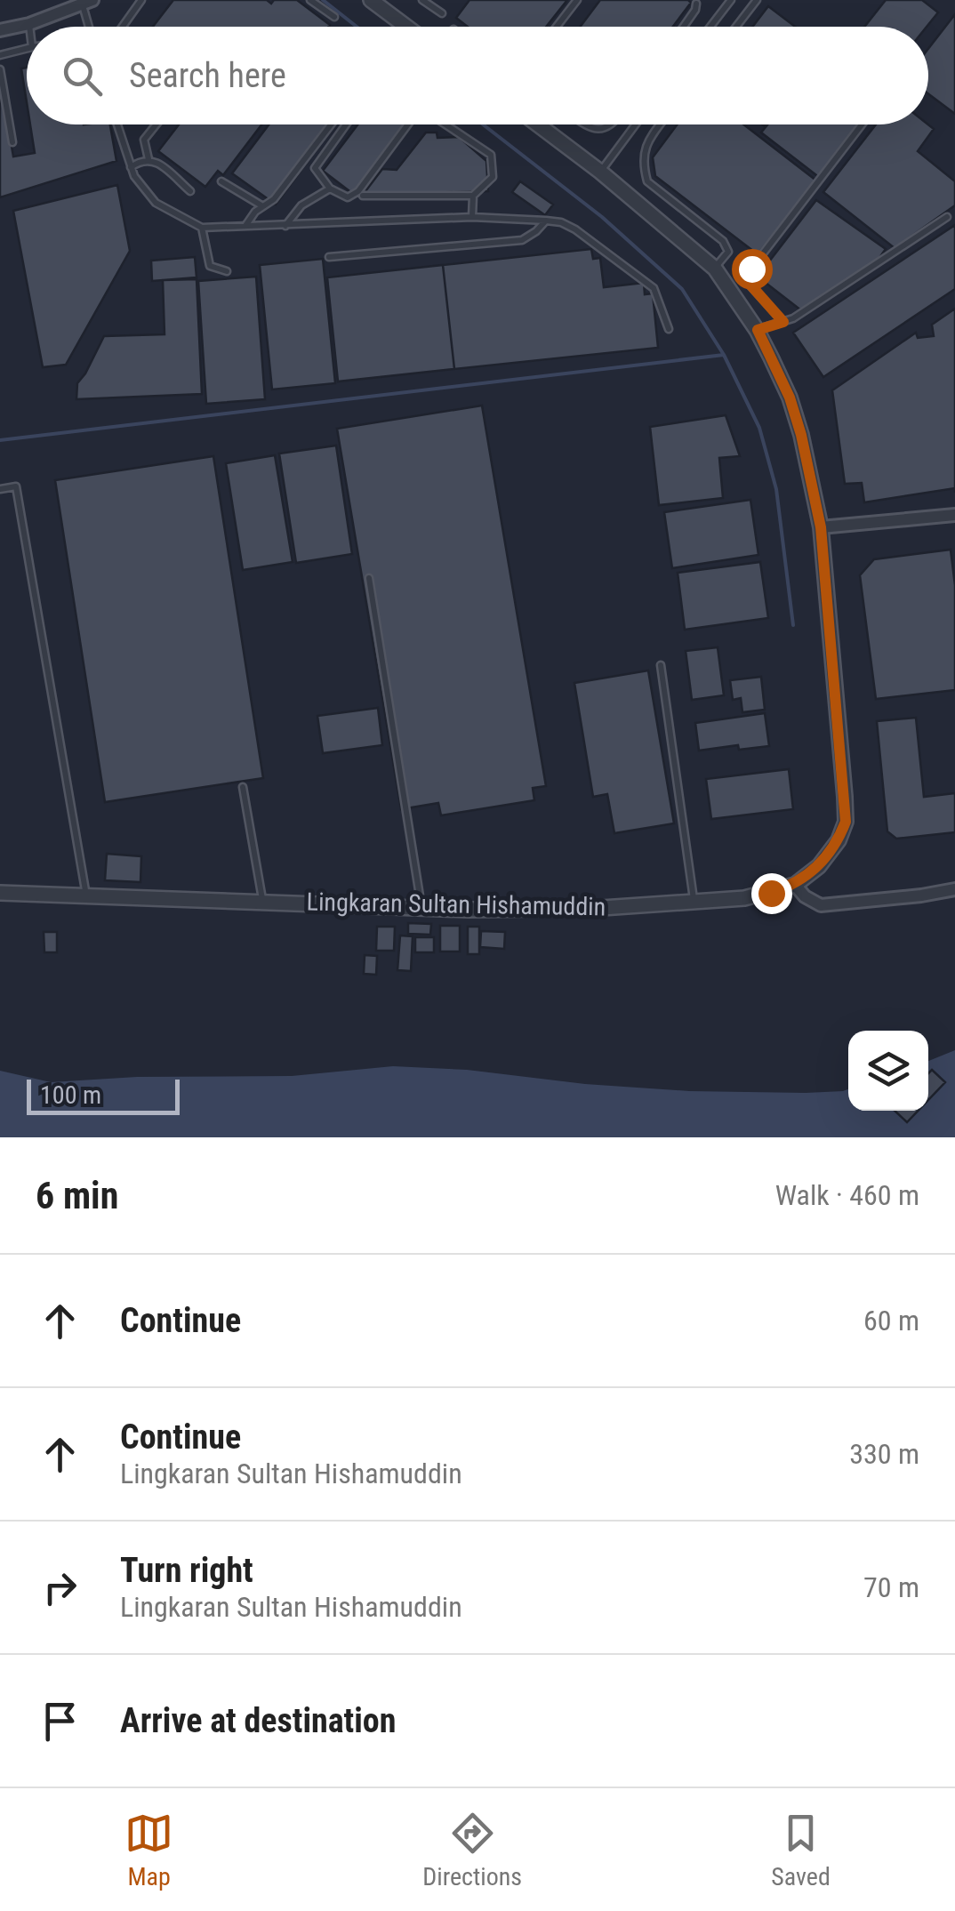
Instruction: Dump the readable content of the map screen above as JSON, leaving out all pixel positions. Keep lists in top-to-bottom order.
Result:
{
  "streets": {
    "street": ["Lingkaran Sultan Hishamuddin"]
  },
  "scale_bar": "100 m",
  "page": {
    "search": "Search here",
    "scale": "100 m",
    "heading": ["6 min", "Walk · 460 m"],
    "list": [
      ["Continue", "60 m"],
      ["Continue", "Lingkaran Sultan Hishamuddin", "330 m"],
      ["Turn right", "Lingkaran Sultan Hishamuddin", "70 m"],
      "Arrive at destination"
    ],
    "nav": ["Map", "Directions", "Saved"]
  }
}
